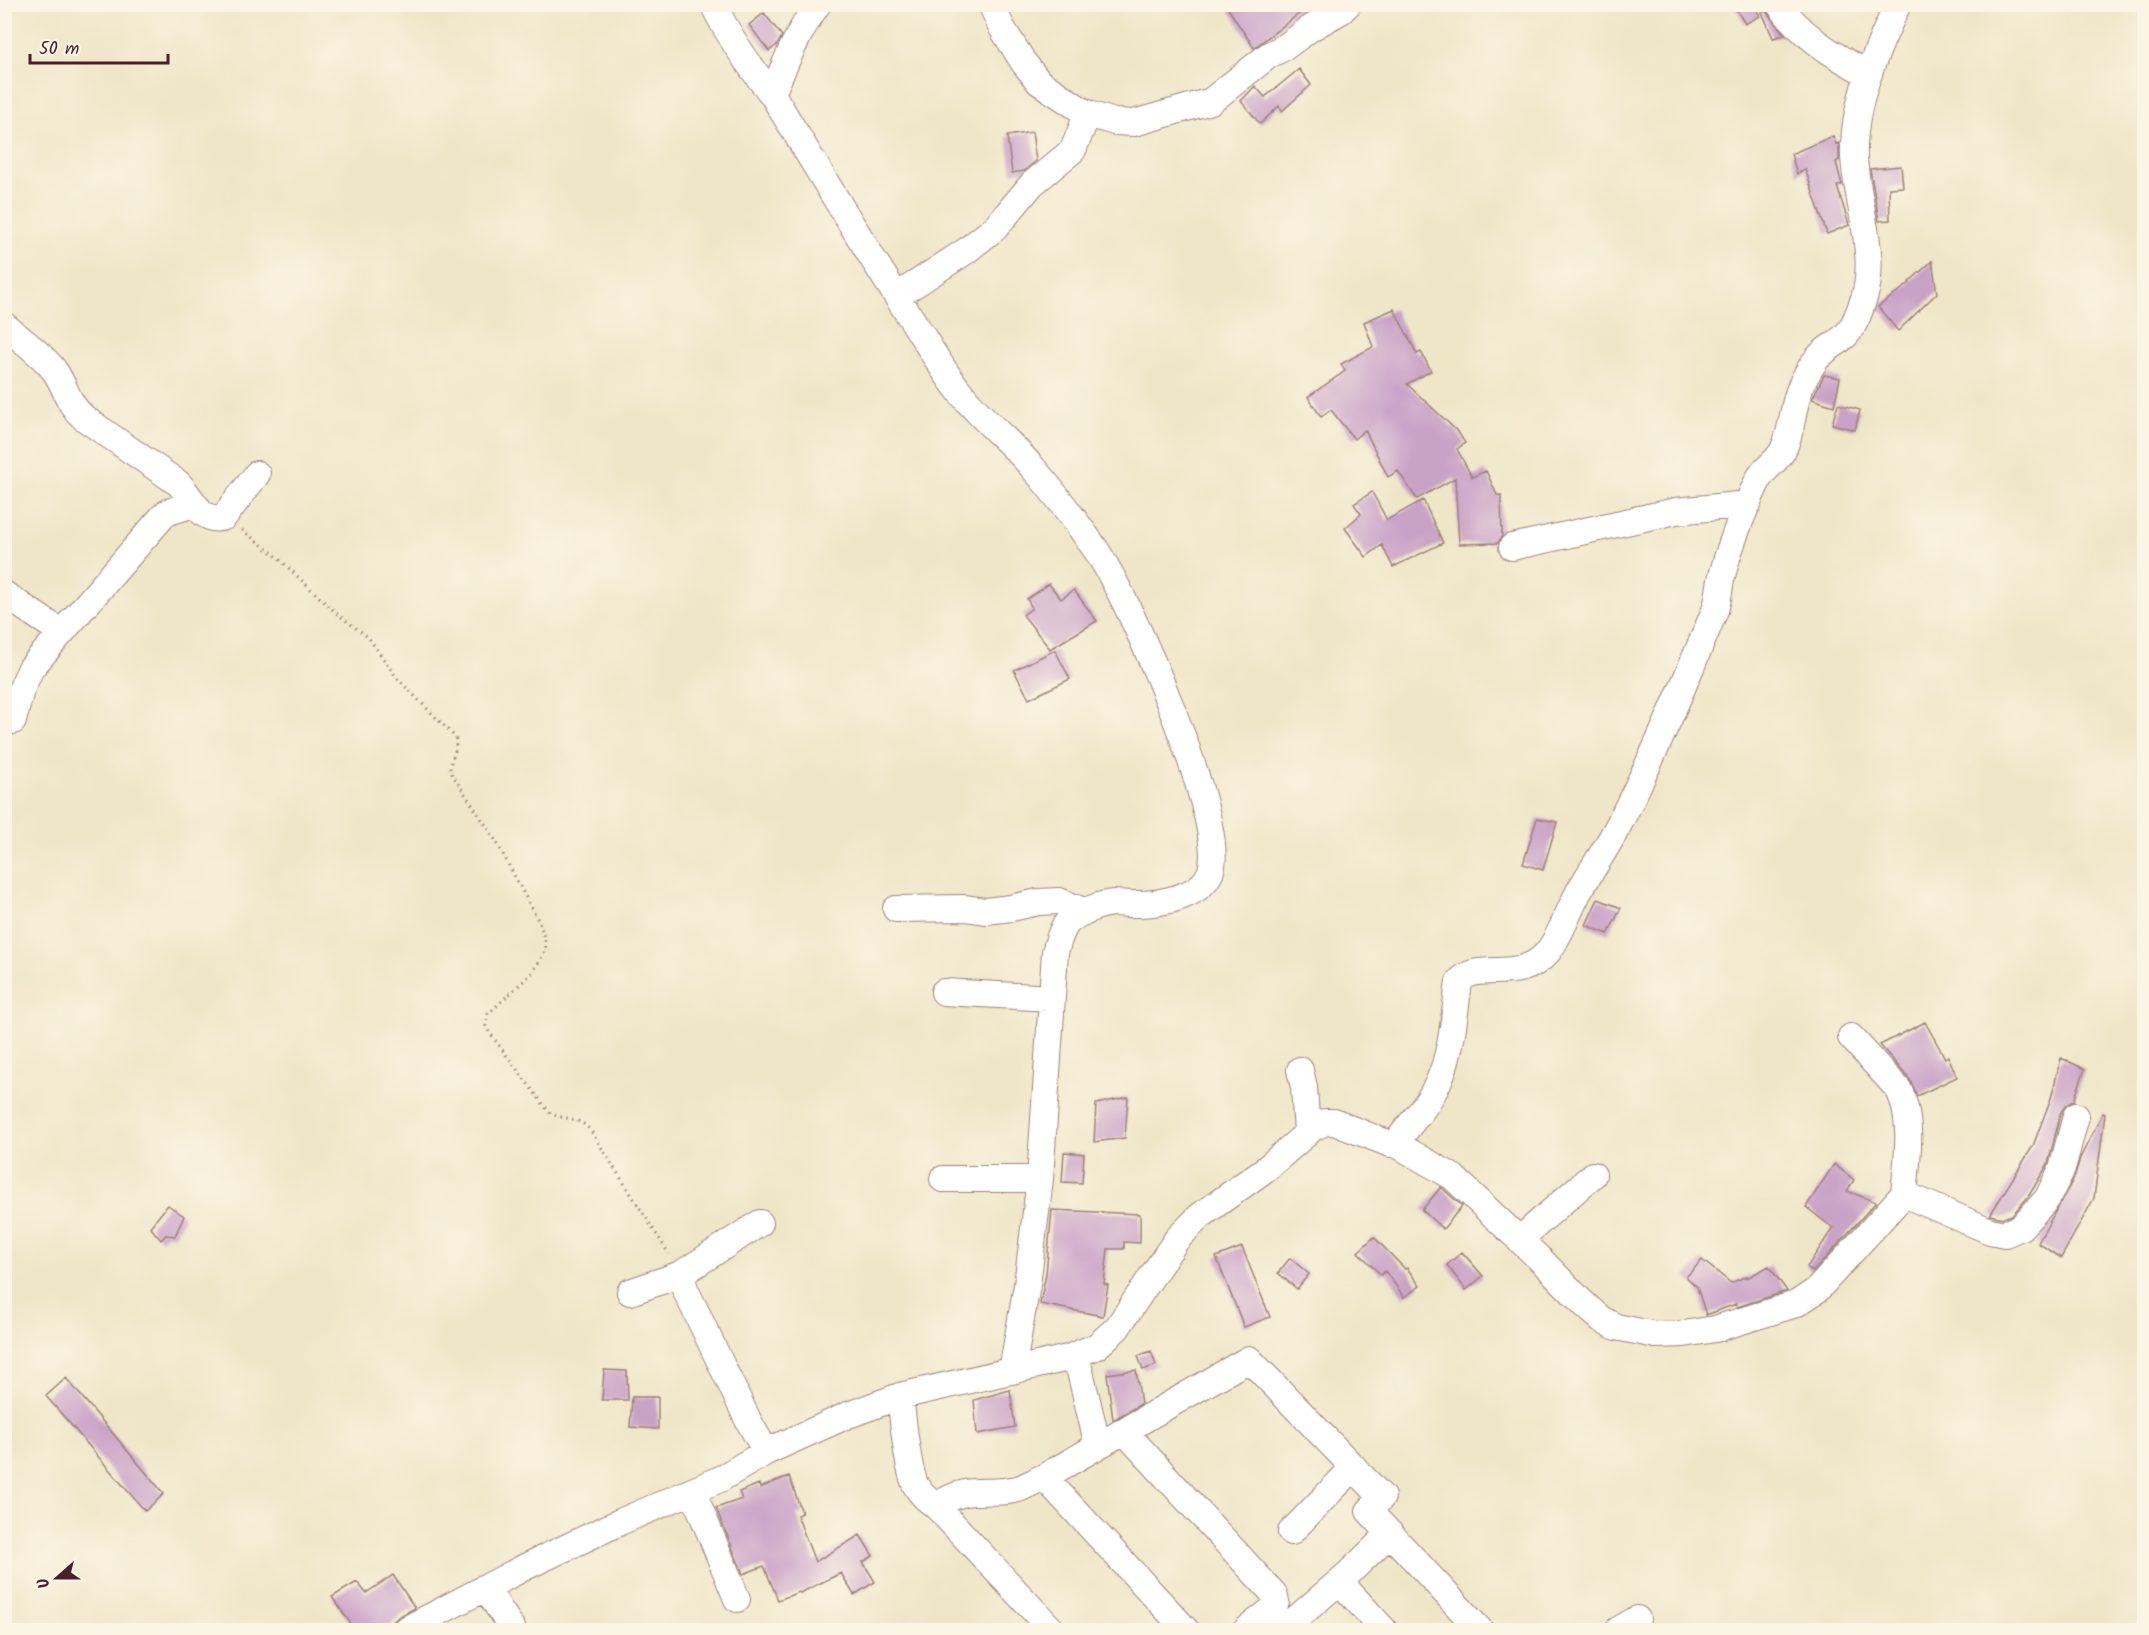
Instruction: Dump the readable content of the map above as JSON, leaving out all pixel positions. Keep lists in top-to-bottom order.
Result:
{
  "scale_bar": "50 m",
  "north": "left"
}
